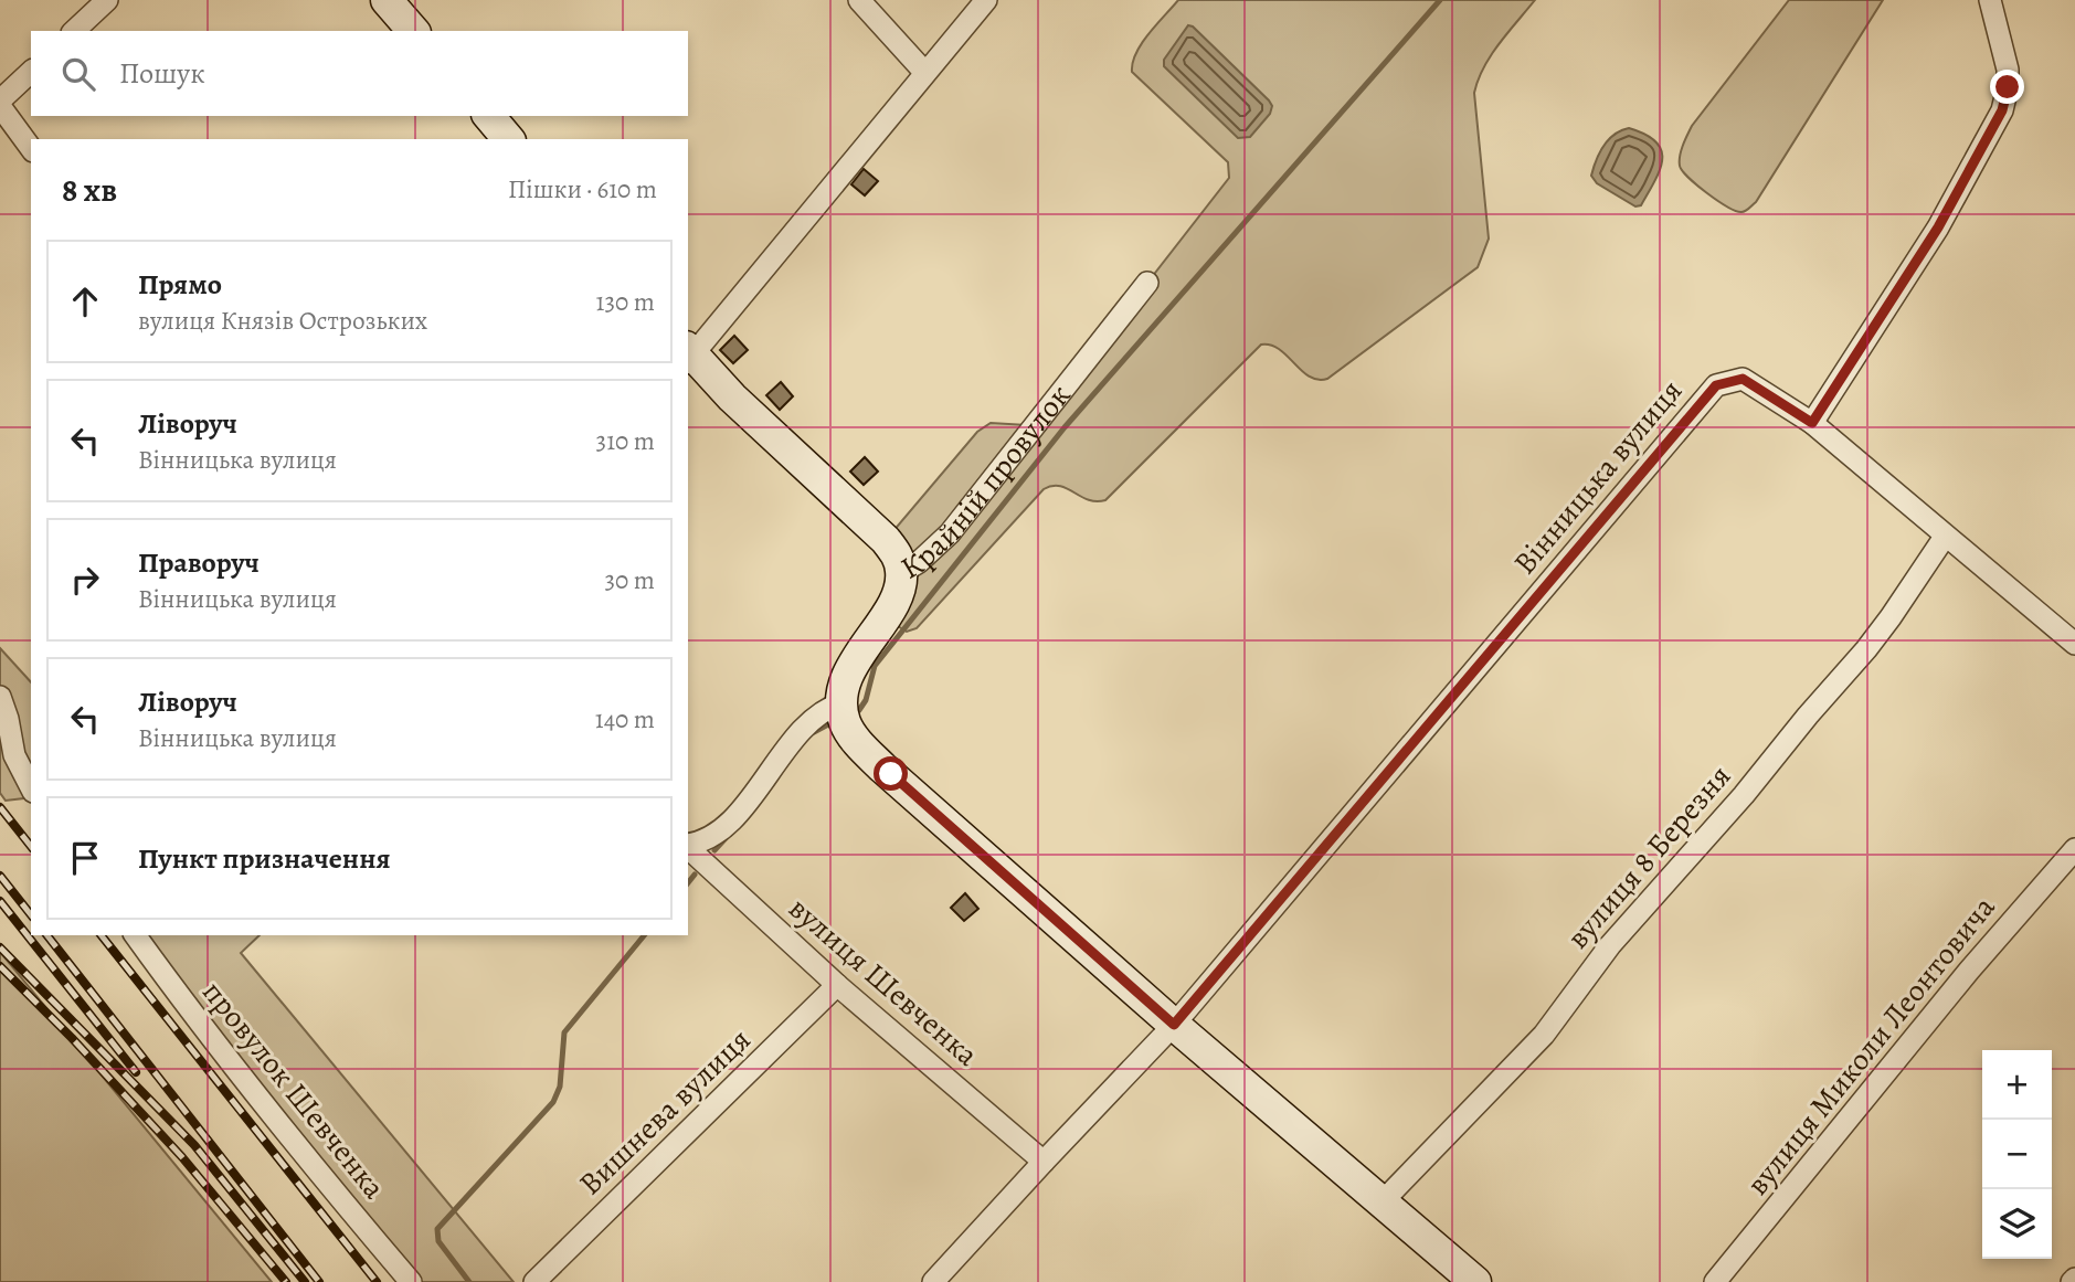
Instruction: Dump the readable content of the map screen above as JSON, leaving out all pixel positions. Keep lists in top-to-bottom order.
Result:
{
  "streets": {
    "street": [
      "Вінницька вулиця",
      "Крайній провулок",
      "вулиця 8 Березня",
      "вулиця Шевченка",
      "вулиця Миколи Леонтовича",
      "провулок Шевченка",
      "Вишнева вулиця"
    ]
  },
  "crossings": [
    ["Вінницька вулиця", "вулиця 8 Березня"],
    ["Вінницька вулиця", "вулиця Шевченка"],
    ["вулиця Шевченка", "Вишнева вулиця"]
  ],
  "page": {
    "search": "Пошук",
    "heading": ["8 хв", "Пішки · 610 m"],
    "list": [
      ["Прямо", "вулиця Князів Острозьких", "130 m"],
      ["Ліворуч", "Вінницька вулиця", "310 m"],
      ["Праворуч", "Вінницька вулиця", "30 m"],
      ["Ліворуч", "Вінницька вулиця", "140 m"],
      "Пункт призначення"
    ],
    "map_buttons": ["+", "−"]
  }
}
